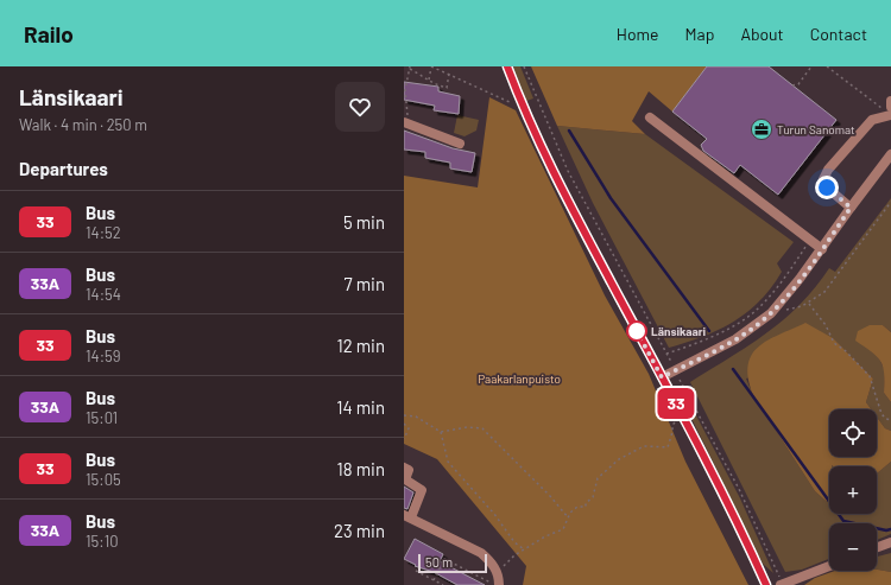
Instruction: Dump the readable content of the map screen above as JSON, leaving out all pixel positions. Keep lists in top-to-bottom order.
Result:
{
  "parks": ["Paakarlanpuisto"],
  "places": {
    "office": ["Turun Sanomat"],
    "other": ["Länsikaari"]
  },
  "lines": ["bus line 33"],
  "scale_bar": "50 m",
  "page": {
    "header": "Railo",
    "nav": [
      "Home",
      "Map",
      "About",
      "Contact"
    ],
    "heading": [
      ["Länsikaari", "Walk · 4 min · 250 m"],
      "Departures"
    ],
    "on_map": "33",
    "list": [
      {
        "mark": "33",
        "name": "Bus",
        "note": "14:52",
        "value": "5 min"
      },
      {
        "mark": "33A",
        "name": "Bus",
        "note": "14:54",
        "value": "7 min"
      },
      {
        "mark": "33",
        "name": "Bus",
        "note": "14:59",
        "value": "12 min"
      },
      {
        "mark": "33A",
        "name": "Bus",
        "note": "15:01",
        "value": "14 min"
      },
      {
        "mark": "33",
        "name": "Bus",
        "note": "15:05",
        "value": "18 min"
      },
      {
        "mark": "33A",
        "name": "Bus",
        "note": "15:10",
        "value": "23 min"
      }
    ],
    "map_buttons": ["+", "−"],
    "scale": "50 m"
  }
}
